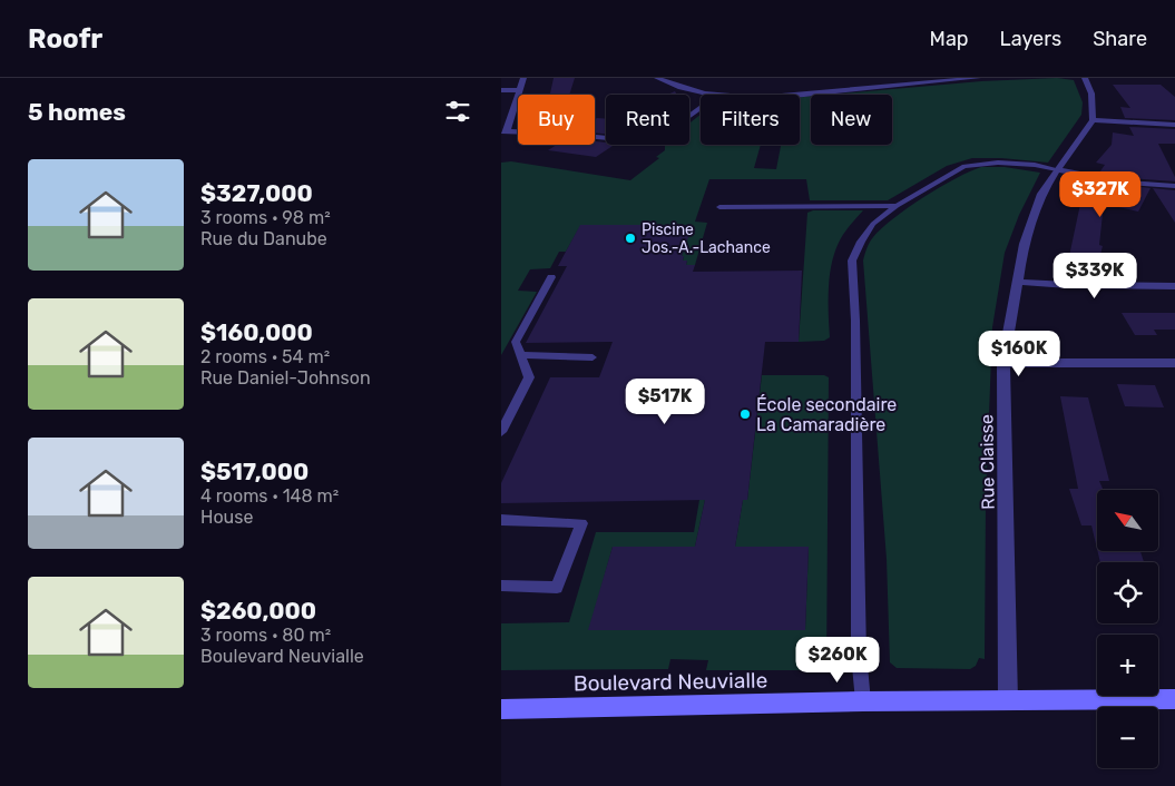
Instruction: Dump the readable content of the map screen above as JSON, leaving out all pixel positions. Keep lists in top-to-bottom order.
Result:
{
  "streets": {
    "main road": ["Boulevard Neuvialle"],
    "street": ["Rue Claisse"]
  },
  "crossings": [
    ["Rue Claisse", "Boulevard Neuvialle"]
  ],
  "places": ["Piscine Jos.-A.-Lachance", "École secondaire La Camaradière"],
  "north": "top left",
  "page": {
    "header": "Roofr",
    "nav": ["Map", "Layers", "Share"],
    "heading": "5 homes",
    "chip": [
      "Buy",
      "Rent",
      "Filters",
      "New"
    ],
    "list": [
      {
        "name": "$327,000",
        "note": "3 rooms · 98 m² · Rue du Danube"
      },
      {
        "name": "$160,000",
        "note": "2 rooms · 54 m² · Rue Daniel-Johnson"
      },
      {
        "name": "$517,000",
        "note": "4 rooms · 148 m² · House"
      },
      {
        "name": "$260,000",
        "note": "3 rooms · 80 m² · Boulevard Neuvialle"
      }
    ],
    "price": [
      "$327K",
      "$339K",
      "$160K",
      "$517K",
      "$260K"
    ],
    "map_buttons": ["+", "−"]
  }
}
